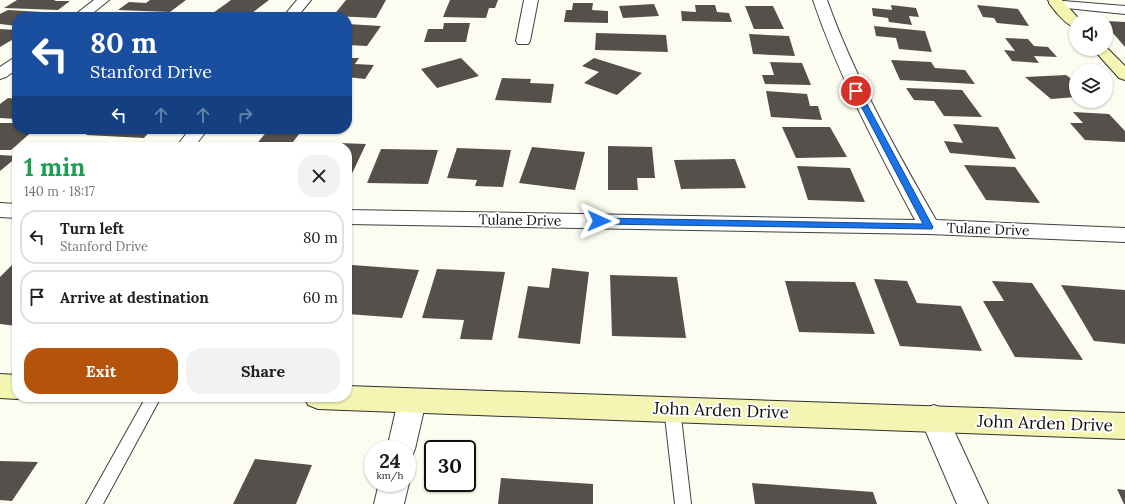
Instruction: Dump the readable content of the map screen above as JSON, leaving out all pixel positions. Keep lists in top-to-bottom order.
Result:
{
  "streets": {
    "street": ["Tulane Drive", "John Arden Drive"]
  },
  "page": {
    "turn": ["80 m", "Stanford Drive"],
    "heading": ["1 min", "140 m · 18:17"],
    "list": [
      {
        "name": "Turn left",
        "note": "Stanford Drive",
        "value": "80 m"
      },
      {
        "name": "Arrive at destination",
        "value": "60 m"
      }
    ],
    "buttons": ["Exit", "Share"],
    "speed": "24 km/h",
    "limit": "30"
  }
}
